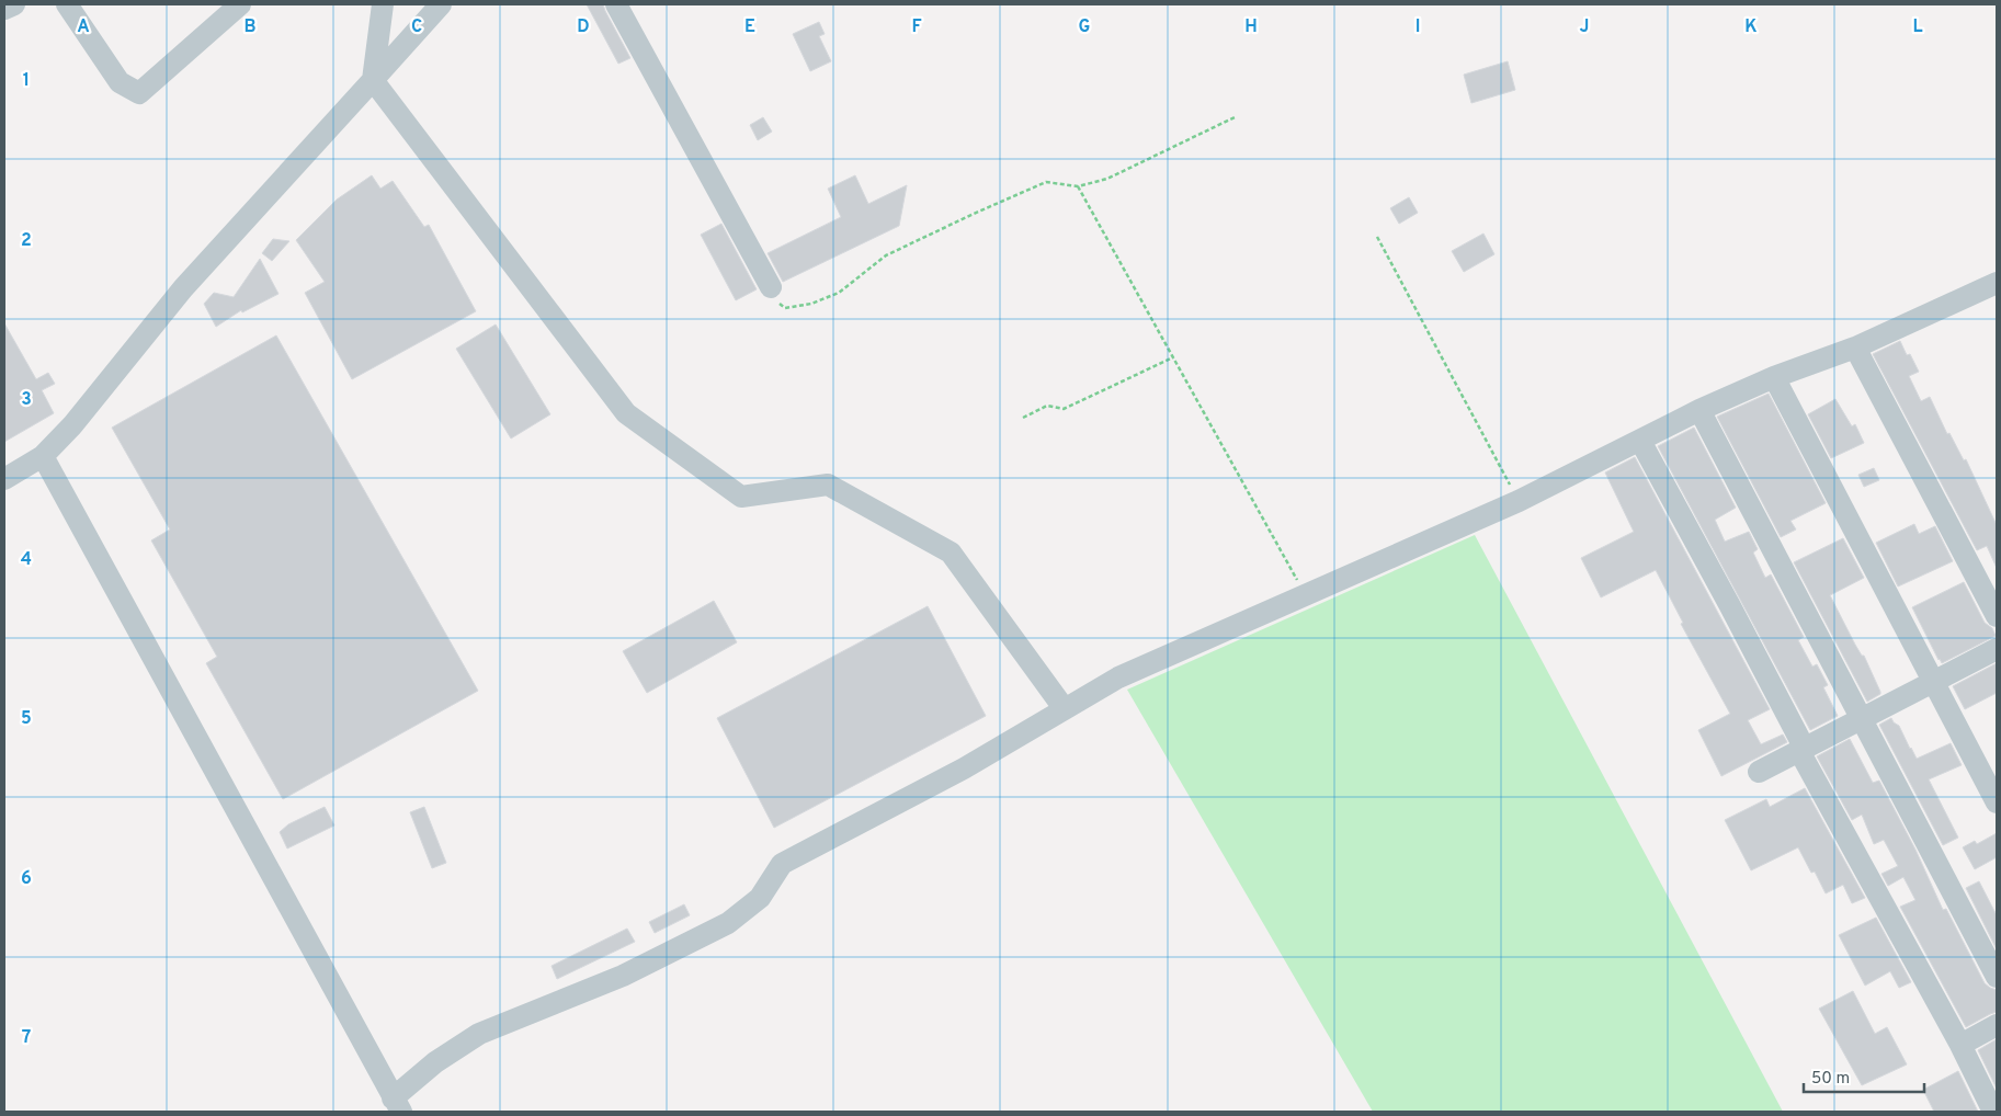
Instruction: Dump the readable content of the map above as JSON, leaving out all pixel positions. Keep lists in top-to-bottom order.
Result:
{
  "scale_bar": "50 m",
  "grid": {
    "columns": [
      "A",
      "B",
      "C",
      "D",
      "E",
      "F",
      "G",
      "H",
      "I",
      "J",
      "K",
      "L"
    ],
    "rows": [
      "1",
      "2",
      "3",
      "4",
      "5",
      "6",
      "7"
    ]
  }
}
